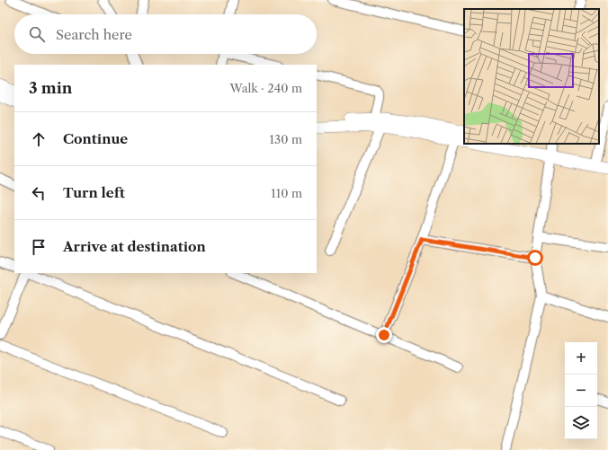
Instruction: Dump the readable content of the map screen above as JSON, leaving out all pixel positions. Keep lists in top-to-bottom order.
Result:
{
  "page": {
    "search": "Search here",
    "heading": ["3 min", "Walk · 240 m"],
    "list": [
      ["Continue", "130 m"],
      ["Turn left", "110 m"],
      "Arrive at destination"
    ],
    "map_buttons": ["+", "−"]
  }
}
